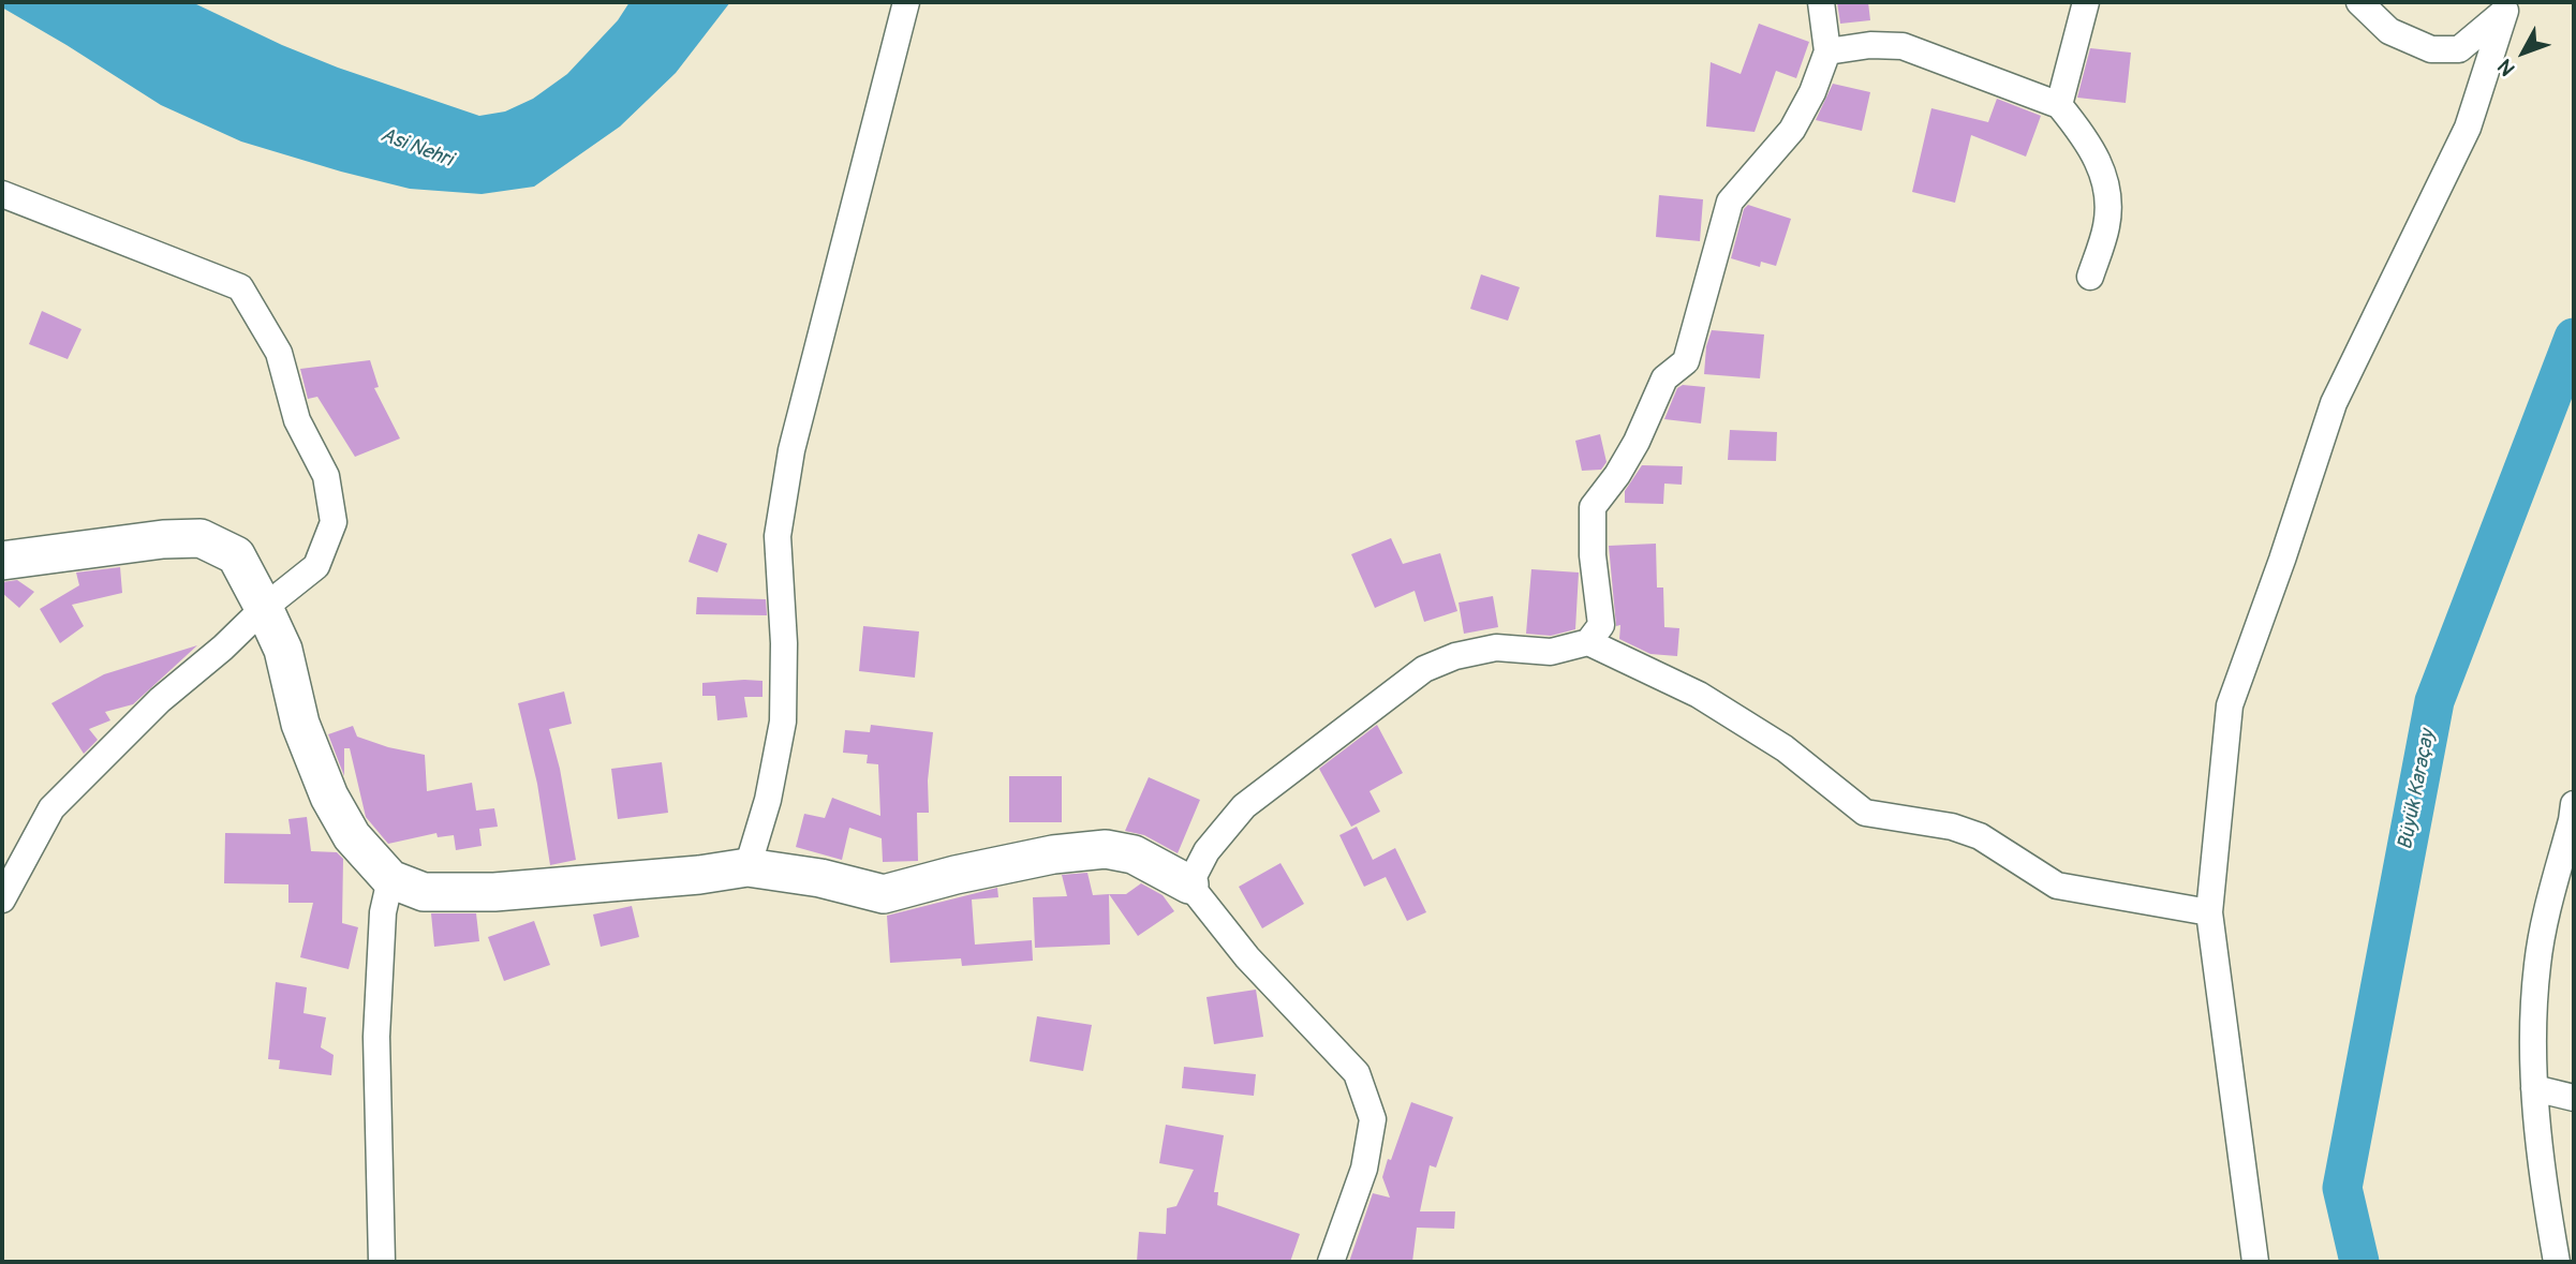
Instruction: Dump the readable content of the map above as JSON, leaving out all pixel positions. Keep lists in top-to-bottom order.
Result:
{
  "water": ["Asi Nehri", "Büyük Karaçay"],
  "north": "bottom left"
}
